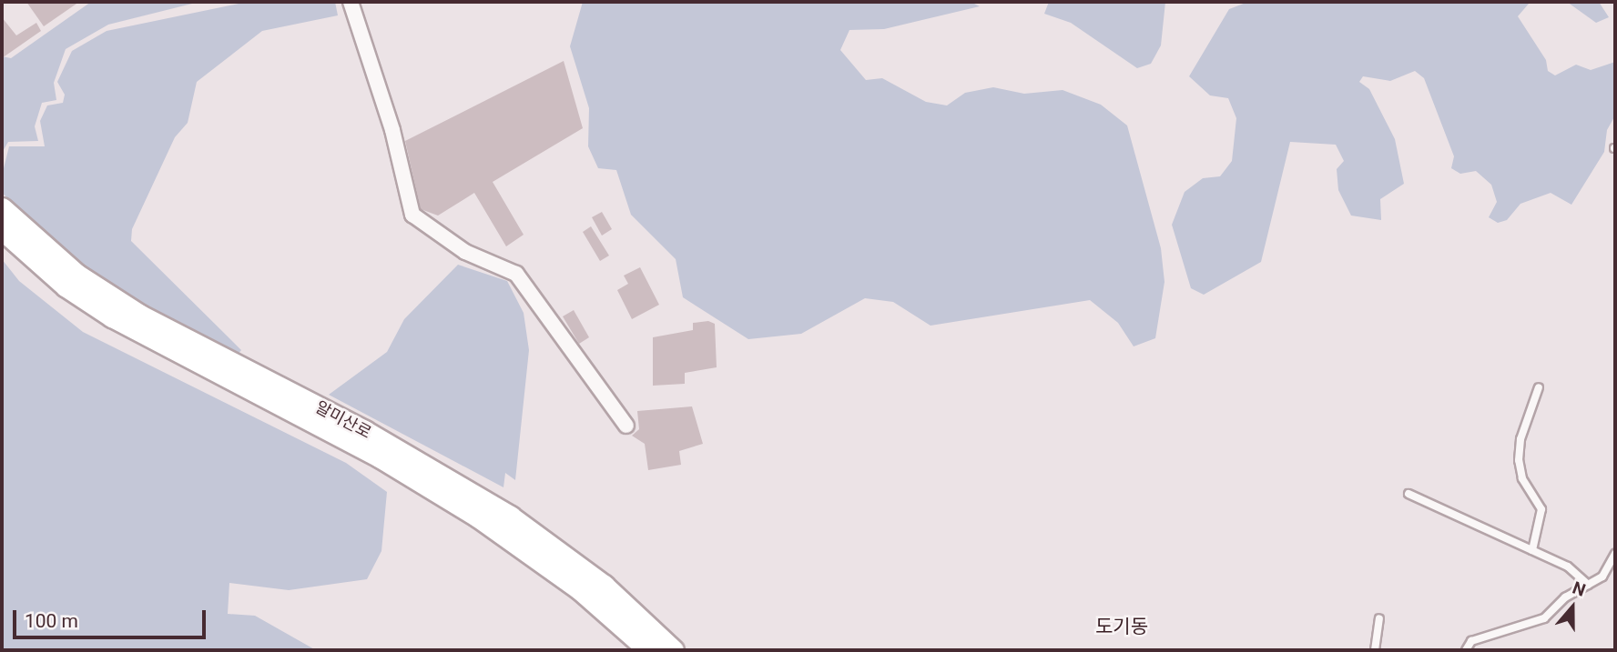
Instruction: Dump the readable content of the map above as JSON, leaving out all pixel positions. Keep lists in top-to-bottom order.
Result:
{
  "streets": {
    "main road": ["알미산로"]
  },
  "districts": ["도기동"],
  "scale_bar": "100 m",
  "north": "top"
}
